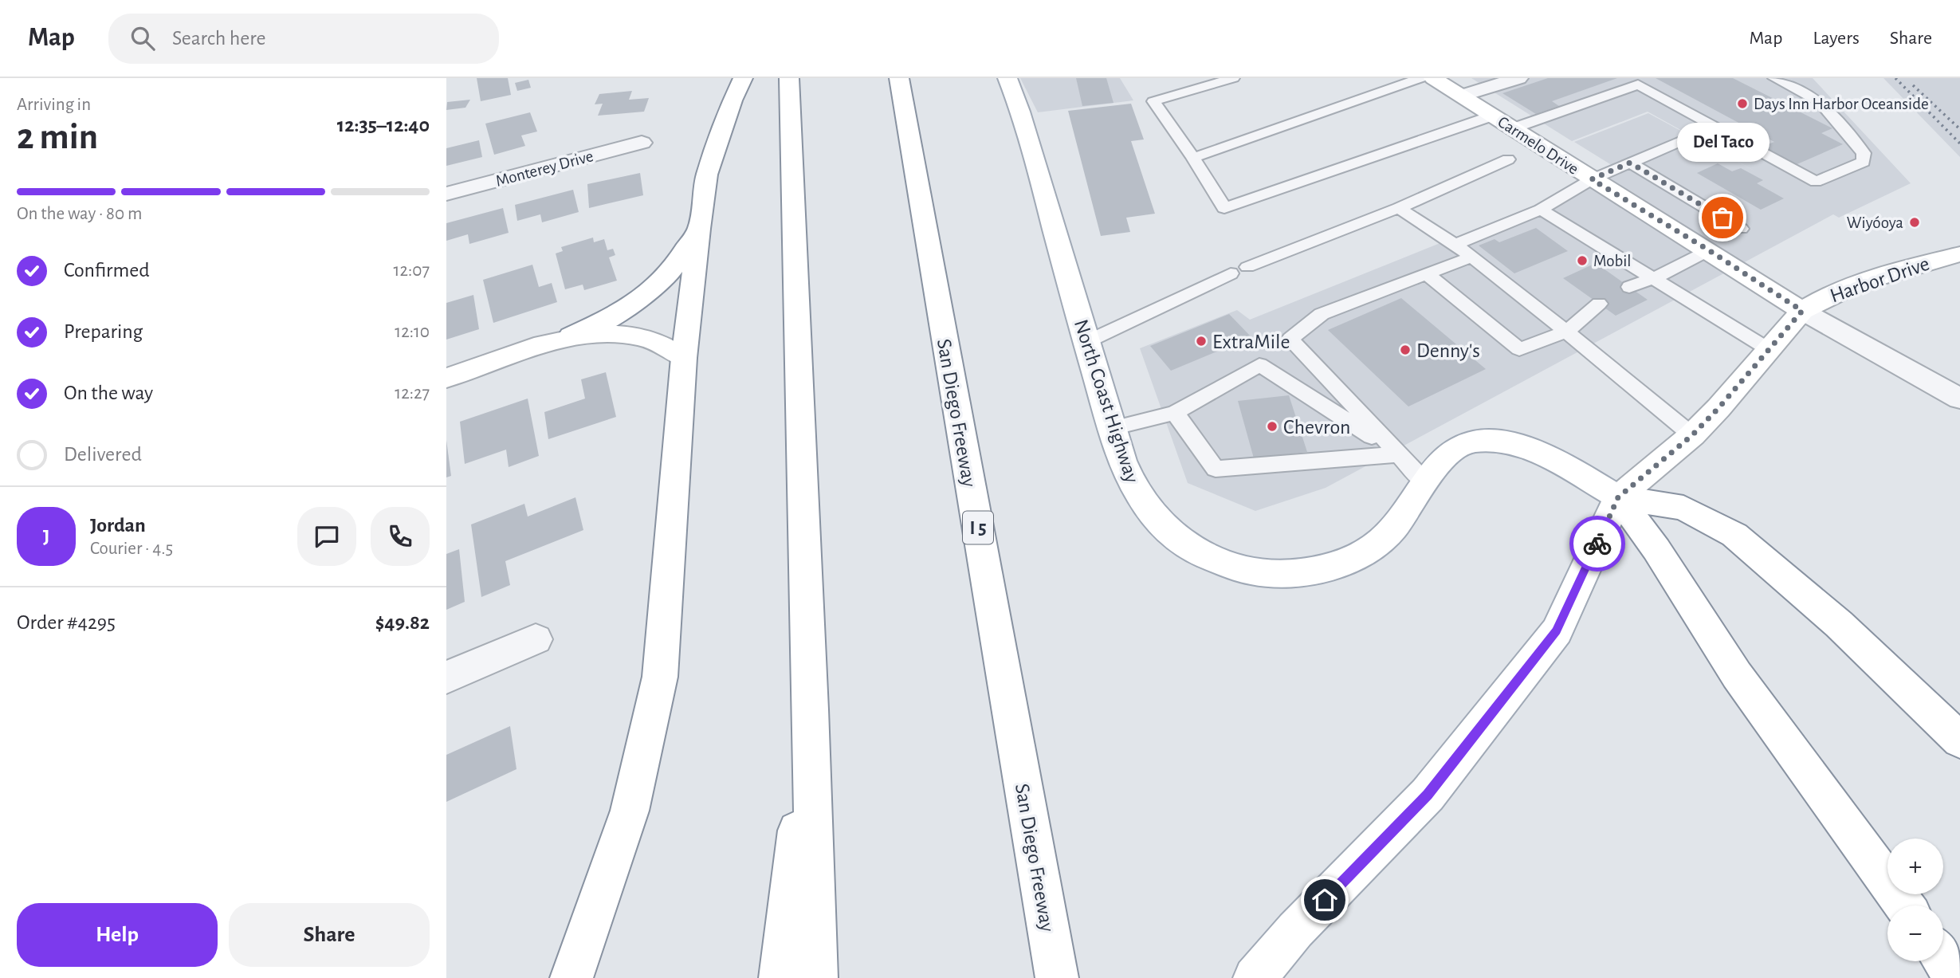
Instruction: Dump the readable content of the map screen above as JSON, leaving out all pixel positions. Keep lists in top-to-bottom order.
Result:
{
  "streets": {
    "main road": [
      "Carmelo Drive",
      "Harbor Drive",
      "North Coast Highway",
      "San Diego Freeway",
      "I 5"
    ],
    "street": ["Monterey Drive"]
  },
  "crossings": [
    ["Carmelo Drive", "Harbor Drive"],
    ["Harbor Drive", "North Coast Highway"]
  ],
  "places": [
    "Days Inn Harbor Oceanside",
    "Del Taco",
    "Wiyóoya",
    "Mobil",
    "ExtraMile",
    "Denny's",
    "Chevron"
  ],
  "page": {
    "header": "Map",
    "search": "Search here",
    "nav": ["Map", "Layers", "Share"],
    "heading": ["2 min", "Arriving in", "12:35–12:40"],
    "panel": [
      "Jordan",
      "Courier · 4.5",
      "Order #4295",
      "$49.82"
    ],
    "bubble": "Del Taco",
    "bar": "On the way · 80 m",
    "list": [
      ["Confirmed", "12:07"],
      ["Preparing", "12:10"],
      ["On the way", "12:27"],
      "Delivered"
    ],
    "round": "J",
    "map_buttons": ["+", "−"],
    "buttons": ["Help", "Share"]
  }
}
